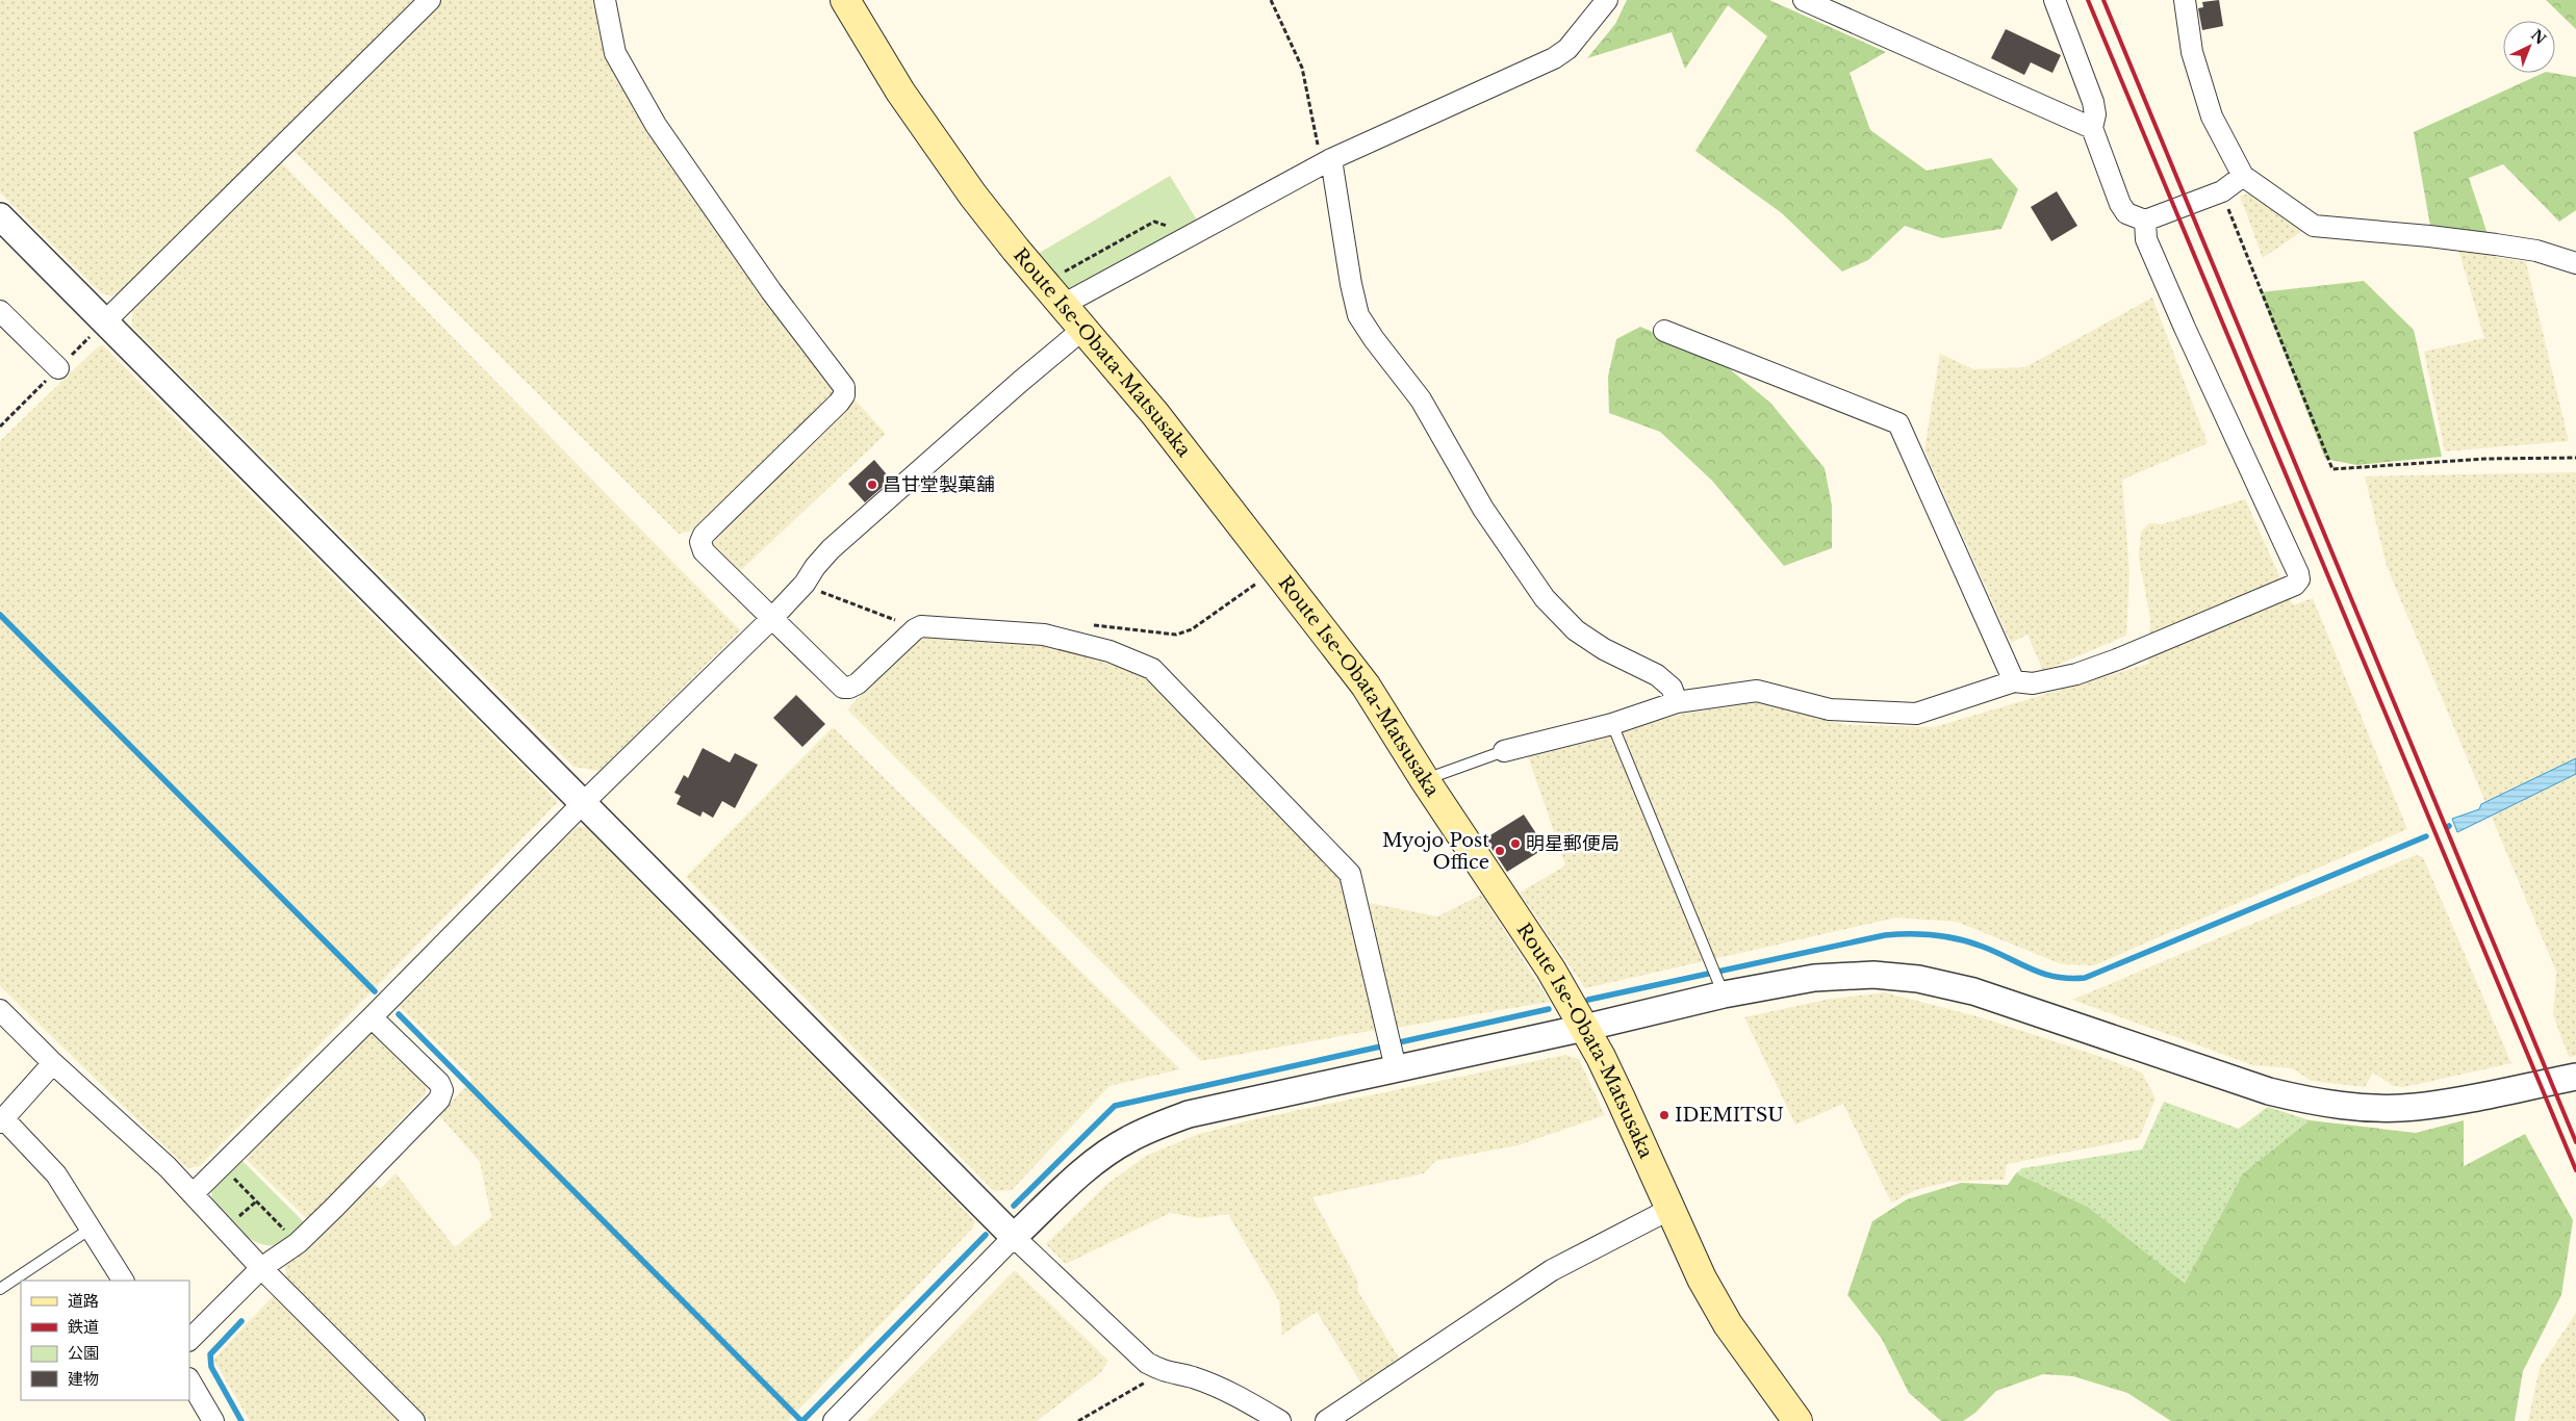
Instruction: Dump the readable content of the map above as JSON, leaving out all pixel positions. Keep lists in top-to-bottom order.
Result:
{
  "streets": {
    "main road": ["Route Ise-Obata-Matsusaka"]
  },
  "places": [
    "昌甘堂製菓舗",
    "明星郵便局",
    "Myojo Post Office",
    "IDEMITSU"
  ],
  "legend": [
    "道路",
    "鉄道",
    "公園",
    "建物"
  ],
  "north": "top right"
}
